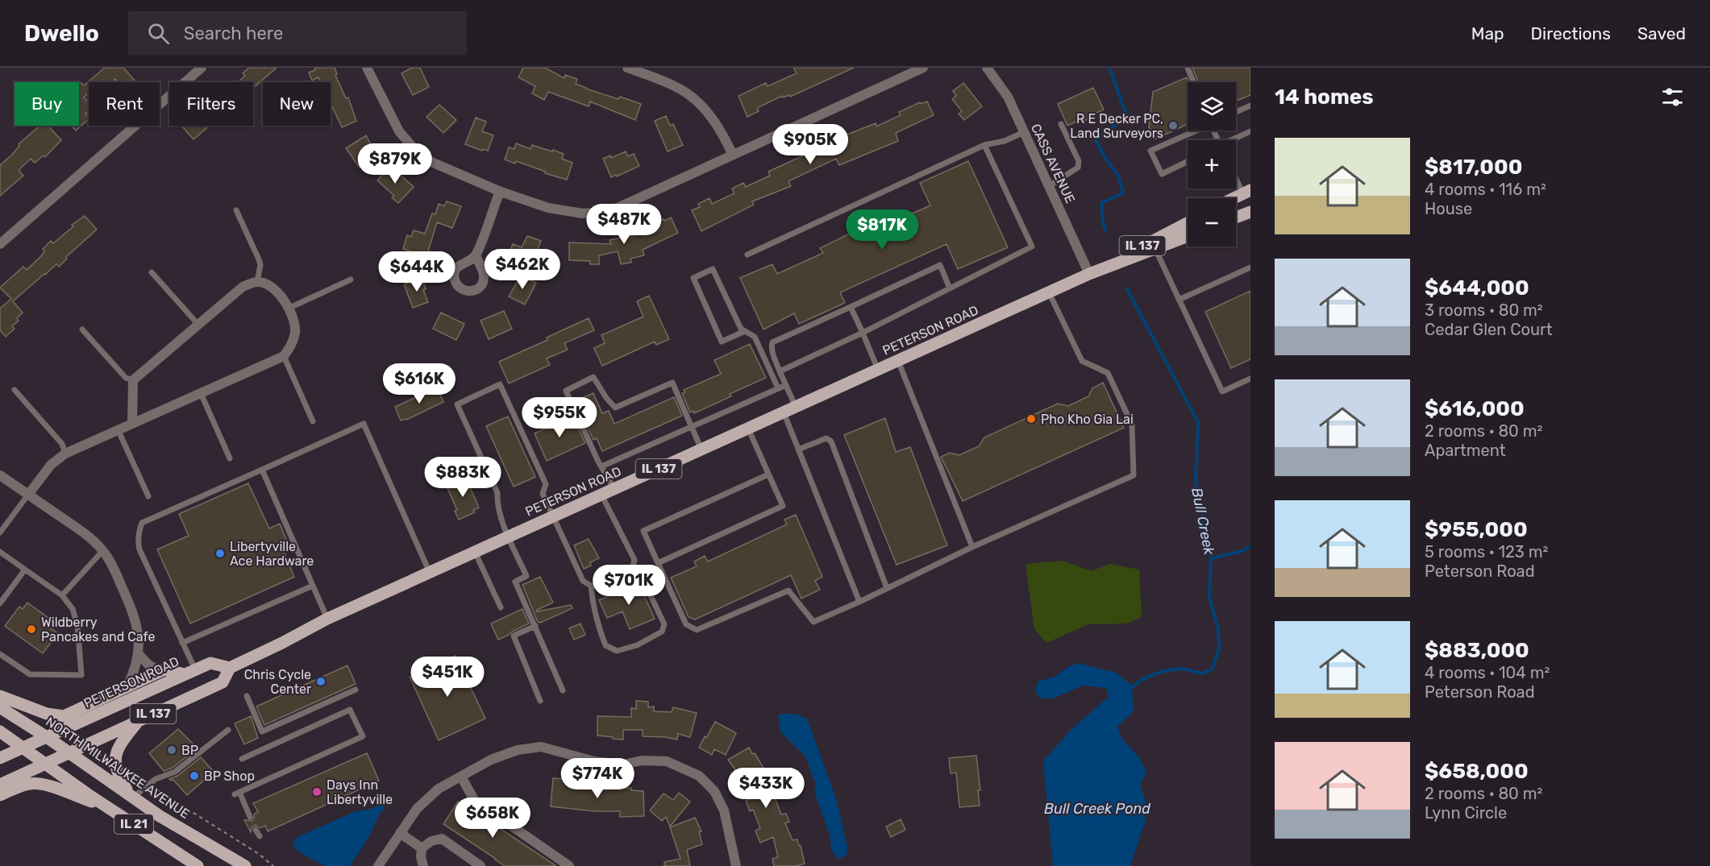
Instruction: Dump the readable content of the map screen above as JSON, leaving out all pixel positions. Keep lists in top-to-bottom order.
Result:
{
  "streets": {
    "main road": [
      "IL 137",
      "PETERSON ROAD",
      "NORTH MILWAUKEE AVENUE",
      "IL 21"
    ],
    "street": ["CASS AVENUE"]
  },
  "crossings": [
    ["CASS AVENUE", "PETERSON ROAD"],
    ["IL 137", "PETERSON ROAD"],
    ["IL 137", "NORTH MILWAUKEE AVENUE"],
    ["IL 137", "IL 21"],
    ["PETERSON ROAD", "NORTH MILWAUKEE AVENUE"],
    ["PETERSON ROAD", "IL 21"]
  ],
  "water": ["Bull Creek", "Bull Creek Pond"],
  "places": [
    "R E Decker PC, Land Surveyors",
    "Pho Kho Gia Lai",
    "Libertyville Ace Hardware",
    "Wildberry Pancakes and Cafe",
    "Chris Cycle Center",
    "BP",
    "BP Shop",
    "Days Inn Libertyville"
  ],
  "page": {
    "header": "Dwello",
    "search": "Search here",
    "nav": ["Map", "Directions", "Saved"],
    "heading": "14 homes",
    "map_buttons": ["+", "−"],
    "chip": [
      "Buy",
      "Rent",
      "Filters",
      "New"
    ],
    "price": [
      "$905K",
      "$879K",
      "$487K",
      "$817K",
      "$462K",
      "$644K",
      "$616K",
      "$955K",
      "$883K",
      "$701K",
      "$451K",
      "$774K",
      "$433K",
      "$658K"
    ],
    "list": [
      {
        "name": "$817,000",
        "note": "4 rooms · 116 m² · House"
      },
      {
        "name": "$644,000",
        "note": "3 rooms · 80 m² · Cedar Glen Court"
      },
      {
        "name": "$616,000",
        "note": "2 rooms · 80 m² · Apartment"
      },
      {
        "name": "$955,000",
        "note": "5 rooms · 123 m² · Peterson Road"
      },
      {
        "name": "$883,000",
        "note": "4 rooms · 104 m² · Peterson Road"
      },
      {
        "name": "$658,000",
        "note": "2 rooms · 80 m² · Lynn Circle"
      }
    ]
  }
}
